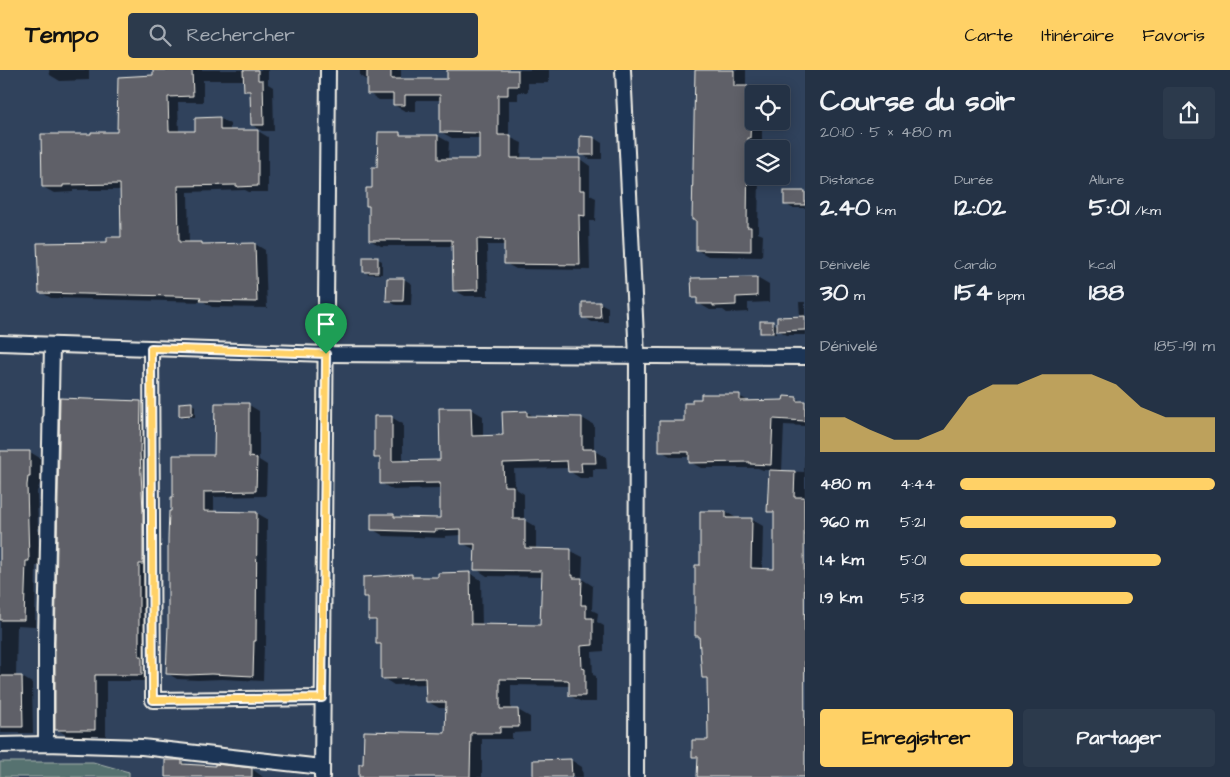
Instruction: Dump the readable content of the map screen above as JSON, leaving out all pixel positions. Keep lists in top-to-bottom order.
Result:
{
  "page": {
    "header": "Tempo",
    "search": "Rechercher",
    "nav": ["Carte", "Itinéraire", "Favoris"],
    "heading": ["Course du soir", "20:10 · 5 × 480 m"],
    "stats": [
      ["Distance", "2.40 km"],
      ["Durée", "12:02"],
      ["Allure", "5:01 /km"],
      ["Dénivelé", "30 m"],
      ["Cardio", "154 bpm"],
      ["kcal", "188"]
    ],
    "chart": ["Dénivelé", "185–191 m"],
    "list": [
      {
        "name": "480 m",
        "note": "4:44"
      },
      {
        "name": "960 m",
        "note": "5:21"
      },
      {
        "name": "1.4 km",
        "note": "5:01"
      },
      {
        "name": "1.9 km",
        "note": "5:13"
      }
    ],
    "buttons": ["Enregistrer", "Partager"]
  }
}
